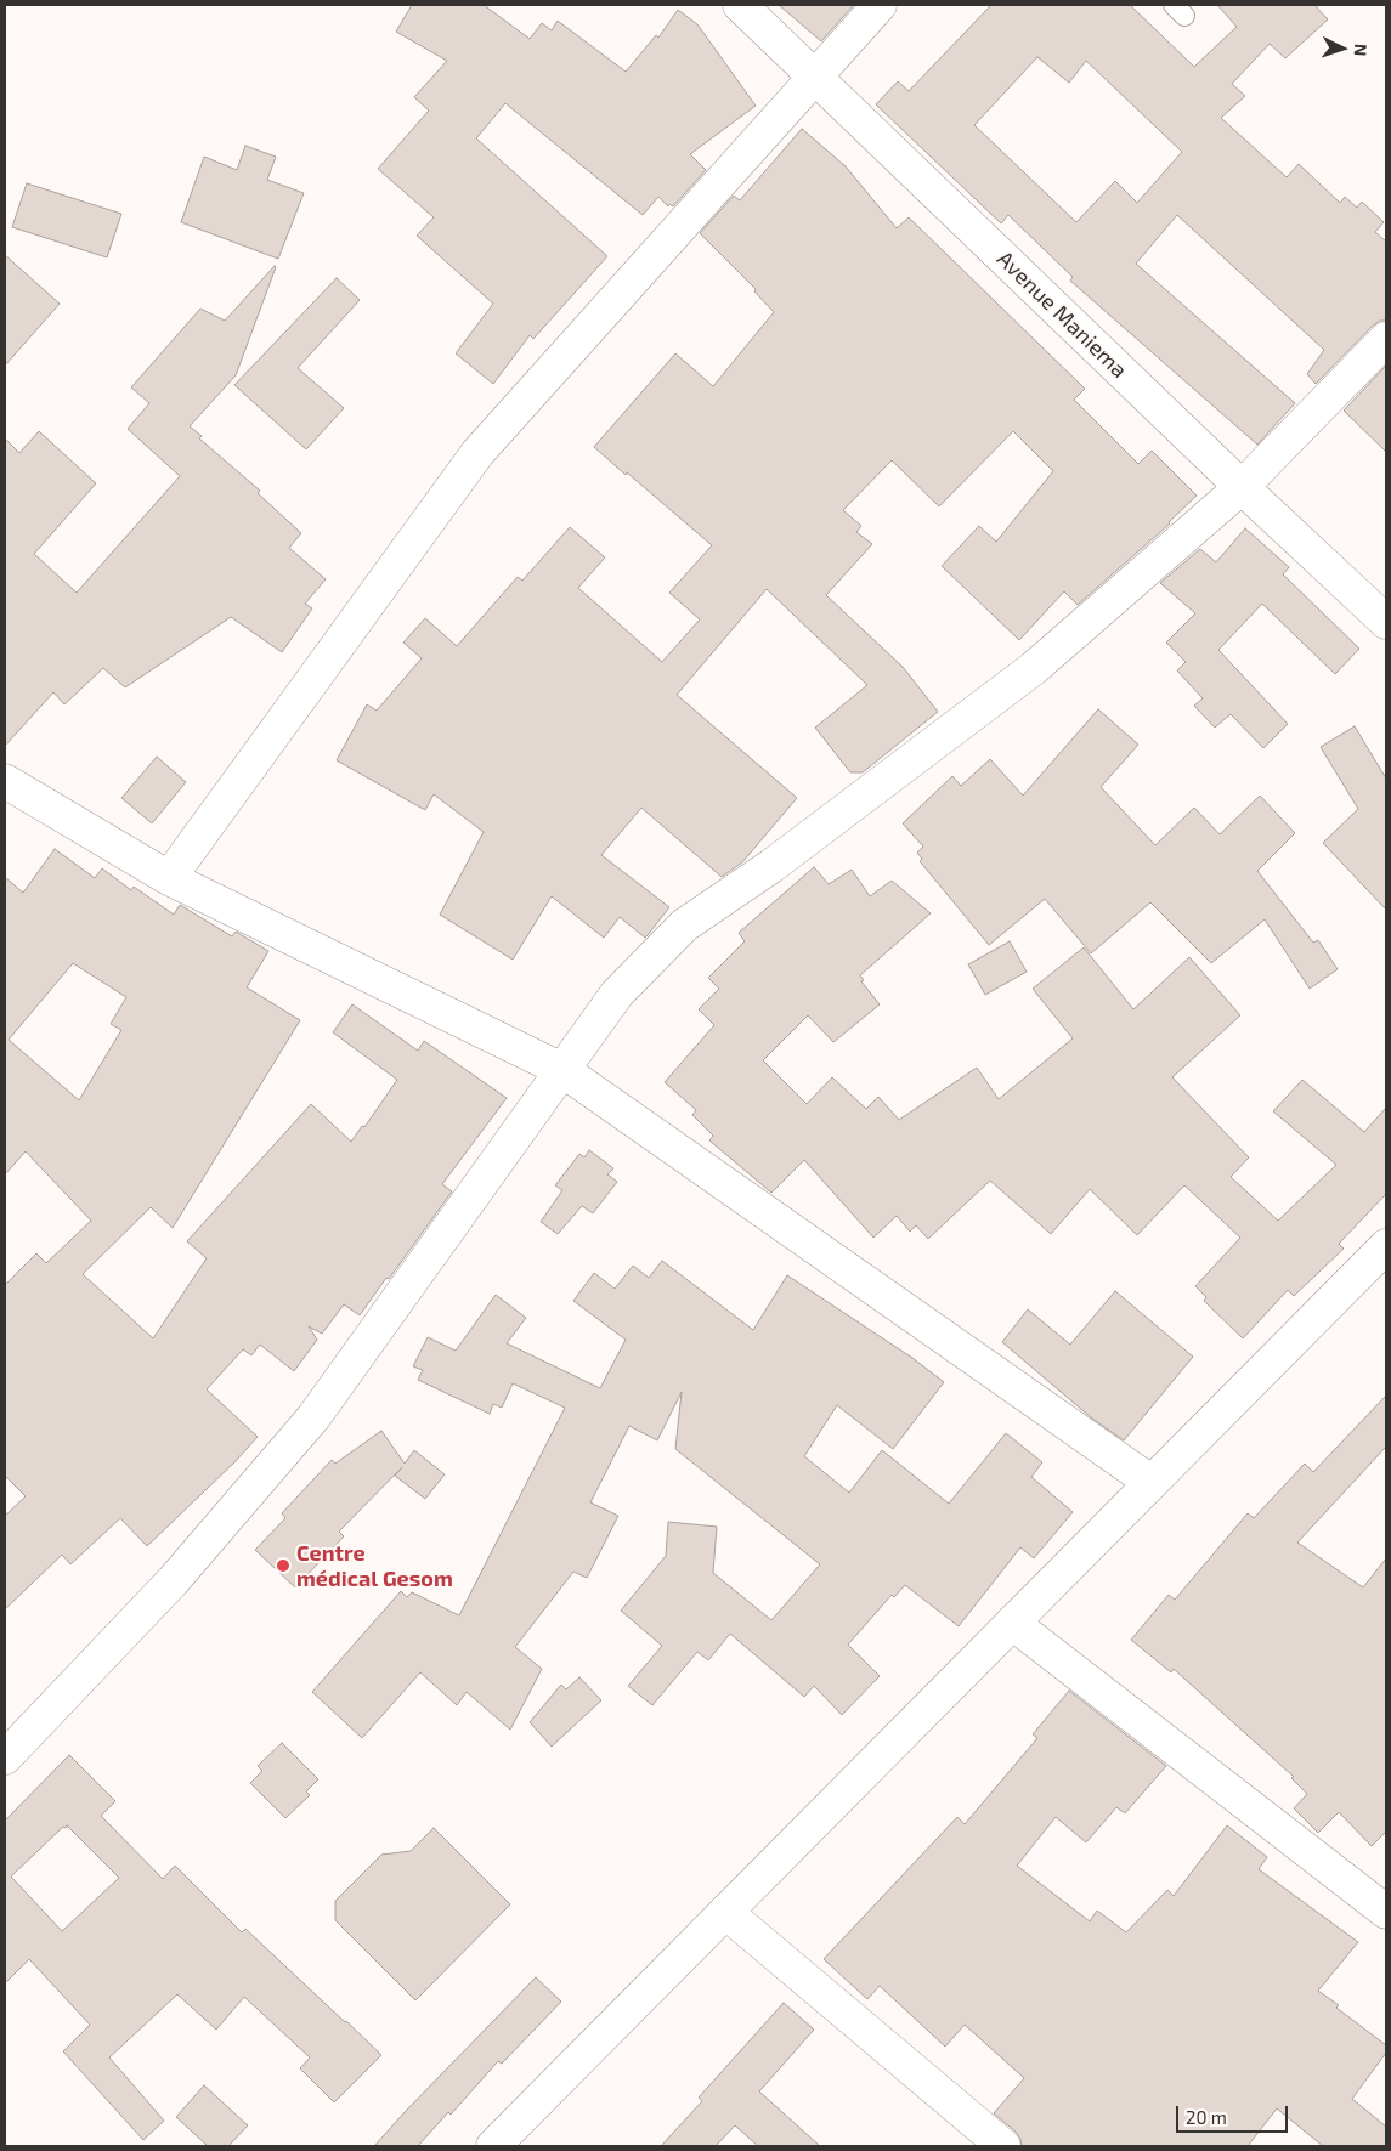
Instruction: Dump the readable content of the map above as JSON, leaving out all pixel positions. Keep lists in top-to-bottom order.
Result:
{
  "streets": {
    "main road": ["Avenue Maniema"]
  },
  "places": ["Centre médical Gesom"],
  "scale_bar": "20 m",
  "north": "right"
}
